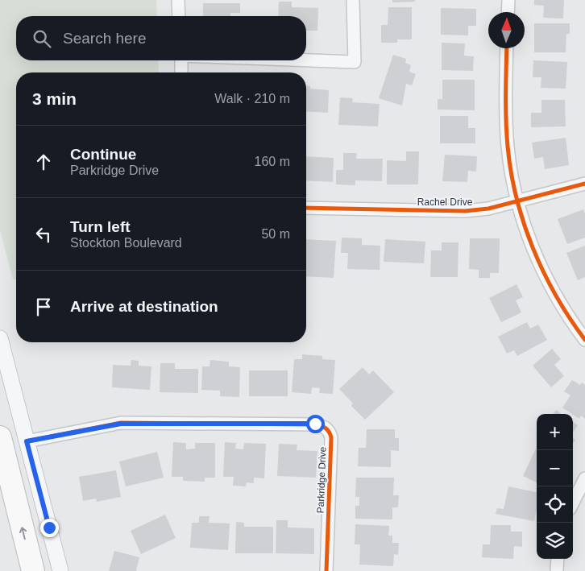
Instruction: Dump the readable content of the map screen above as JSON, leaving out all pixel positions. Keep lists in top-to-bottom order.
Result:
{
  "streets": {
    "street": ["Rachel Drive", "Parkridge Drive"]
  },
  "north": "top",
  "page": {
    "search": "Search here",
    "heading": ["3 min", "Walk · 210 m"],
    "list": [
      ["Continue", "Parkridge Drive", "160 m"],
      ["Turn left", "Stockton Boulevard", "50 m"],
      "Arrive at destination"
    ],
    "map_buttons": ["+", "−"]
  }
}
